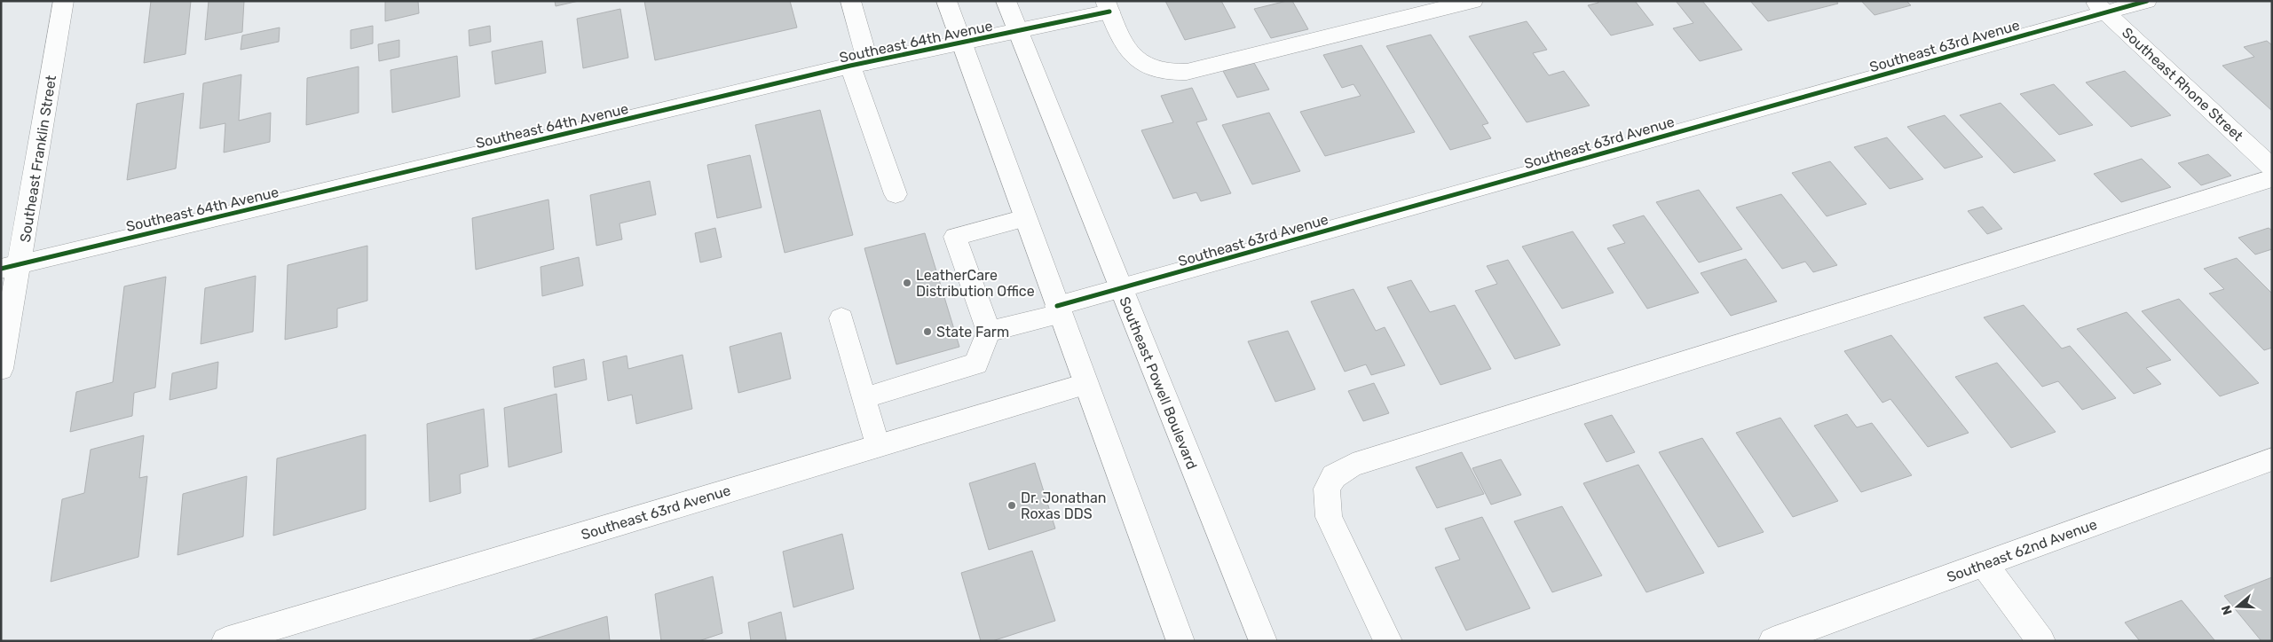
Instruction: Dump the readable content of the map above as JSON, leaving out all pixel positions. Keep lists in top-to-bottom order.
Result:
{
  "streets": {
    "street": [
      "Southeast 64th Avenue",
      "Southeast 63rd Avenue",
      "Southeast Rhone Street",
      "Southeast Franklin Street",
      "Southeast Powell Boulevard",
      "Southeast 62nd Avenue"
    ]
  },
  "crossings": [
    ["Southeast 64th Avenue", "Southeast Franklin Street"],
    ["Southeast 64th Avenue", "Southeast Powell Boulevard"],
    ["Southeast 63rd Avenue", "Southeast Rhone Street"],
    ["Southeast 63rd Avenue", "Southeast Powell Boulevard"]
  ],
  "places": ["LeatherCare Distribution Office", "State Farm", "Dr. Jonathan Roxas DDS"],
  "north": "left"
}
